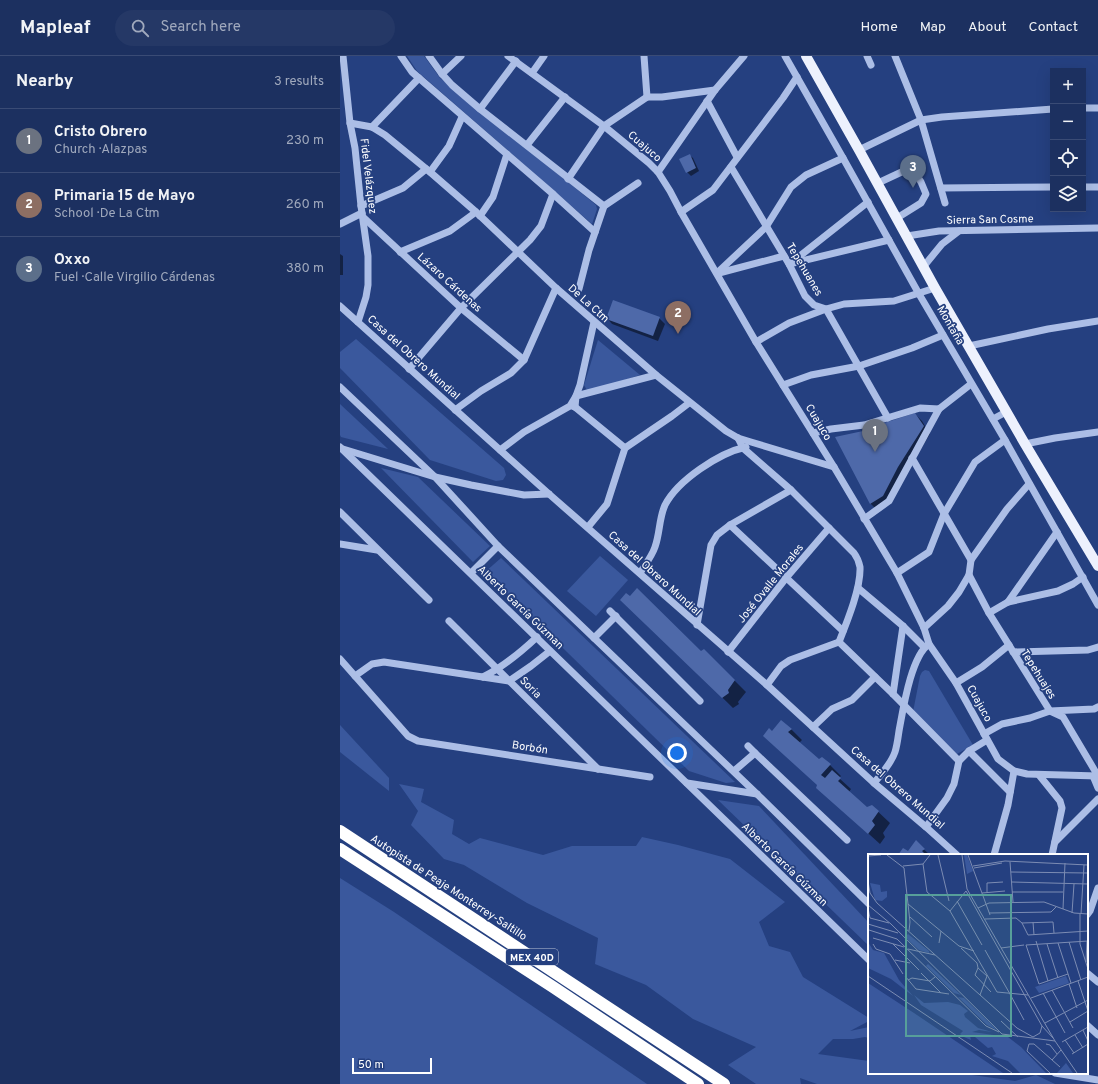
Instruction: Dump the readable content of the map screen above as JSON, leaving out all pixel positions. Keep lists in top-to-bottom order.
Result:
{
  "streets": {
    "highway": ["Autopista de Peaje Monterrey-Saltillo", "MEX 40D"],
    "main road": ["Montaña"],
    "street": [
      "Cuajuco",
      "Fidel Velázquez",
      "Sierra San Cosme",
      "Tepehuanes",
      "Lázaro Cárdenas",
      "De La Ctm",
      "Casa del Obrero Mundial",
      "José Ovalle Morales",
      "Alberto García Gúzman",
      "Tepehuajes",
      "Soria",
      "Borbón"
    ]
  },
  "crossings": [
    ["Cuajuco", "De La Ctm"],
    ["Cuajuco", "Tepehuajes"],
    ["Fidel Velázquez", "Lázaro Cárdenas"],
    ["Fidel Velázquez", "De La Ctm"],
    ["Fidel Velázquez", "Casa del Obrero Mundial"],
    ["Sierra San Cosme", "Montaña"],
    ["Casa del Obrero Mundial", "José Ovalle Morales"],
    ["Soria", "Borbón"]
  ],
  "scale_bar": "50 m",
  "page": {
    "header": "Mapleaf",
    "search": "Search here",
    "nav": [
      "Home",
      "Map",
      "About",
      "Contact"
    ],
    "heading": ["Nearby", "3 results"],
    "map_buttons": ["+", "−"],
    "list": [
      {
        "mark": "1",
        "name": "Cristo Obrero",
        "note": "Church · Alazpas",
        "value": "230 m"
      },
      {
        "mark": "2",
        "name": "Primaria 15 de Mayo",
        "note": "School · De La Ctm",
        "value": "260 m"
      },
      {
        "mark": "3",
        "name": "Oxxo",
        "note": "Fuel · Calle Virgilio Cárdenas",
        "value": "380 m"
      }
    ],
    "pins": ["3", "2", "1"],
    "scale": "50 m"
  }
}
